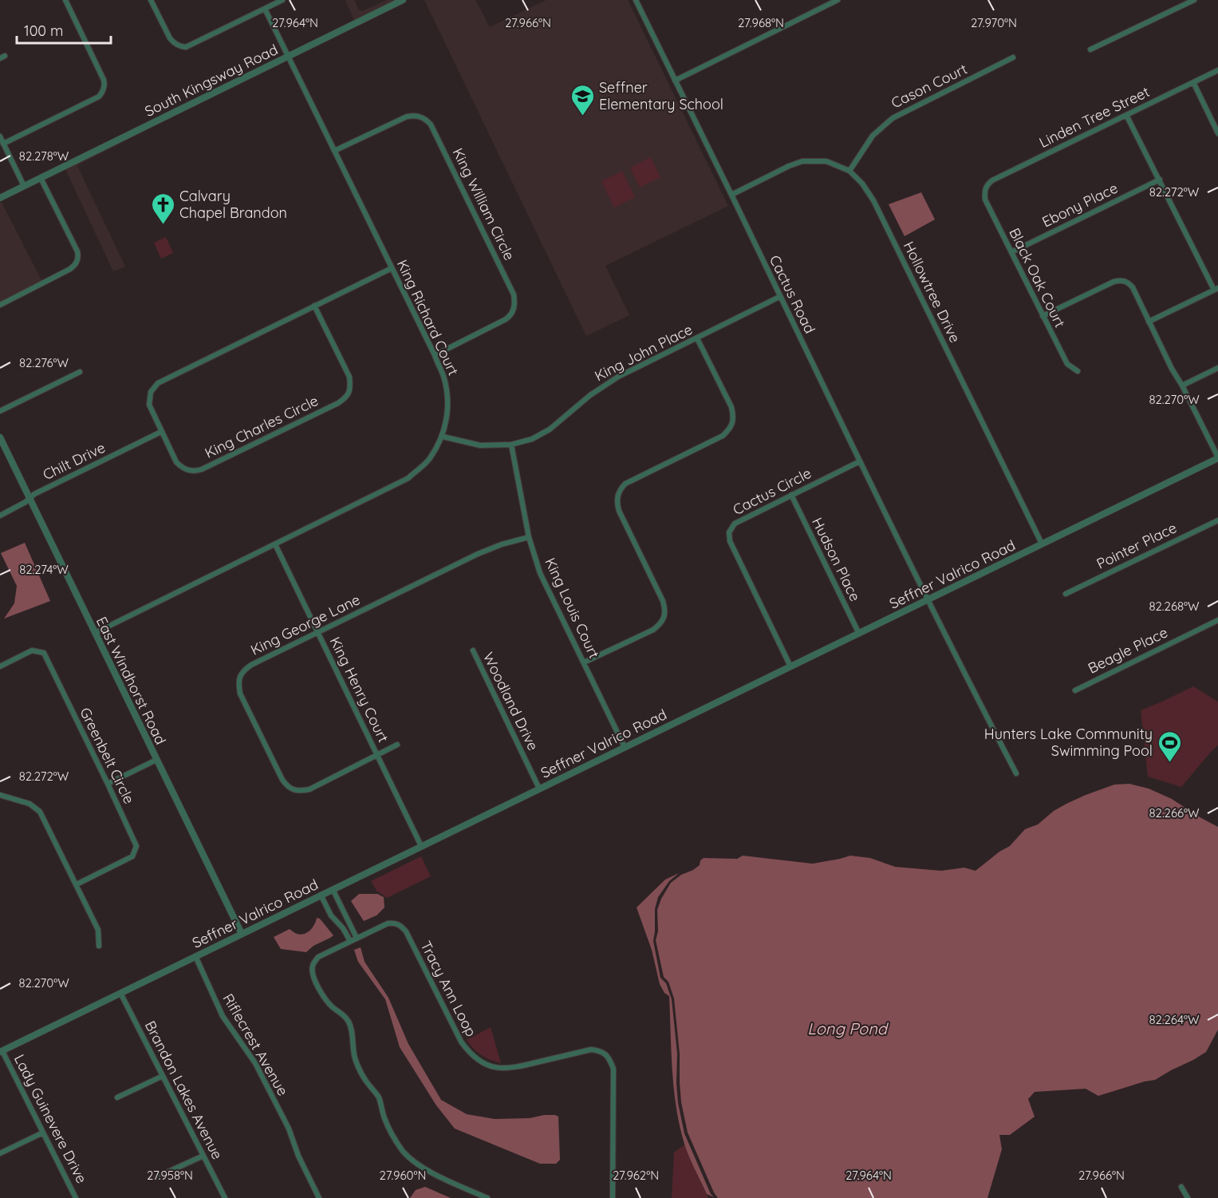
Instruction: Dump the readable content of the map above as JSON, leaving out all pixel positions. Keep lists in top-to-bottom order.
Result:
{
  "streets": {
    "street": [
      "South Kingsway Road",
      "Cason Court",
      "Linden Tree Street",
      "King William Circle",
      "Ebony Place",
      "Black Oak Court",
      "Hollowtree Drive",
      "Cactus Road",
      "King Richard Court",
      "King John Place",
      "King Charles Circle",
      "Chilt Drive",
      "Cactus Circle",
      "Pointer Place",
      "Hudson Place",
      "Seffner Valrico Road",
      "King Louis Court",
      "King George Lane",
      "Beagle Place",
      "East Windhorst Road",
      "King Henry Court",
      "Woodland Drive",
      "Greenbelt Circle",
      "Tracy Ann Loop",
      "Riflecrest Avenue",
      "Brandon Lakes Avenue",
      "Lady Guinevere Drive"
    ]
  },
  "crossings": [
    ["South Kingsway Road", "King Richard Court"],
    ["Cason Court", "Hollowtree Drive"],
    ["Linden Tree Street", "Black Oak Court"],
    ["King William Circle", "King Richard Court"],
    ["Ebony Place", "Black Oak Court"],
    ["Hollowtree Drive", "Cactus Road"],
    ["Hollowtree Drive", "Seffner Valrico Road"],
    ["Cactus Road", "King John Place"],
    ["Cactus Road", "Cactus Circle"],
    ["Cactus Road", "Seffner Valrico Road"],
    ["King Richard Court", "King John Place"],
    ["King Richard Court", "King Charles Circle"],
    ["King Richard Court", "East Windhorst Road"],
    ["King Richard Court", "King Henry Court"],
    ["King John Place", "King Louis Court"],
    ["King Charles Circle", "Chilt Drive"],
    ["Chilt Drive", "East Windhorst Road"],
    ["Cactus Circle", "Hudson Place"],
    ["Cactus Circle", "Seffner Valrico Road"],
    ["Hudson Place", "Seffner Valrico Road"],
    ["Seffner Valrico Road", "King Louis Court"],
    ["Seffner Valrico Road", "East Windhorst Road"],
    ["Seffner Valrico Road", "King Henry Court"],
    ["Seffner Valrico Road", "Woodland Drive"],
    ["Seffner Valrico Road", "Riflecrest Avenue"],
    ["Seffner Valrico Road", "Brandon Lakes Avenue"],
    ["Seffner Valrico Road", "Lady Guinevere Drive"],
    ["King Louis Court", "King George Lane"],
    ["King George Lane", "King Henry Court"]
  ],
  "water": ["Long Pond"],
  "places": {
    "school or university": ["Seffner Elementary School"],
    "church": ["Calvary Chapel Brandon"],
    "sports": ["Hunters Lake Community Swimming Pool"]
  },
  "scale_bar": "100 m",
  "coordinates": [
    "27.964°N",
    "27.966°N",
    "27.968°N",
    "27.970°N",
    "82.278°W",
    "82.272°W",
    "82.276°W",
    "82.270°W",
    "82.274°W",
    "82.268°W",
    "82.266°W",
    "82.264°W",
    "27.958°N",
    "27.960°N",
    "27.962°N"
  ]
}
